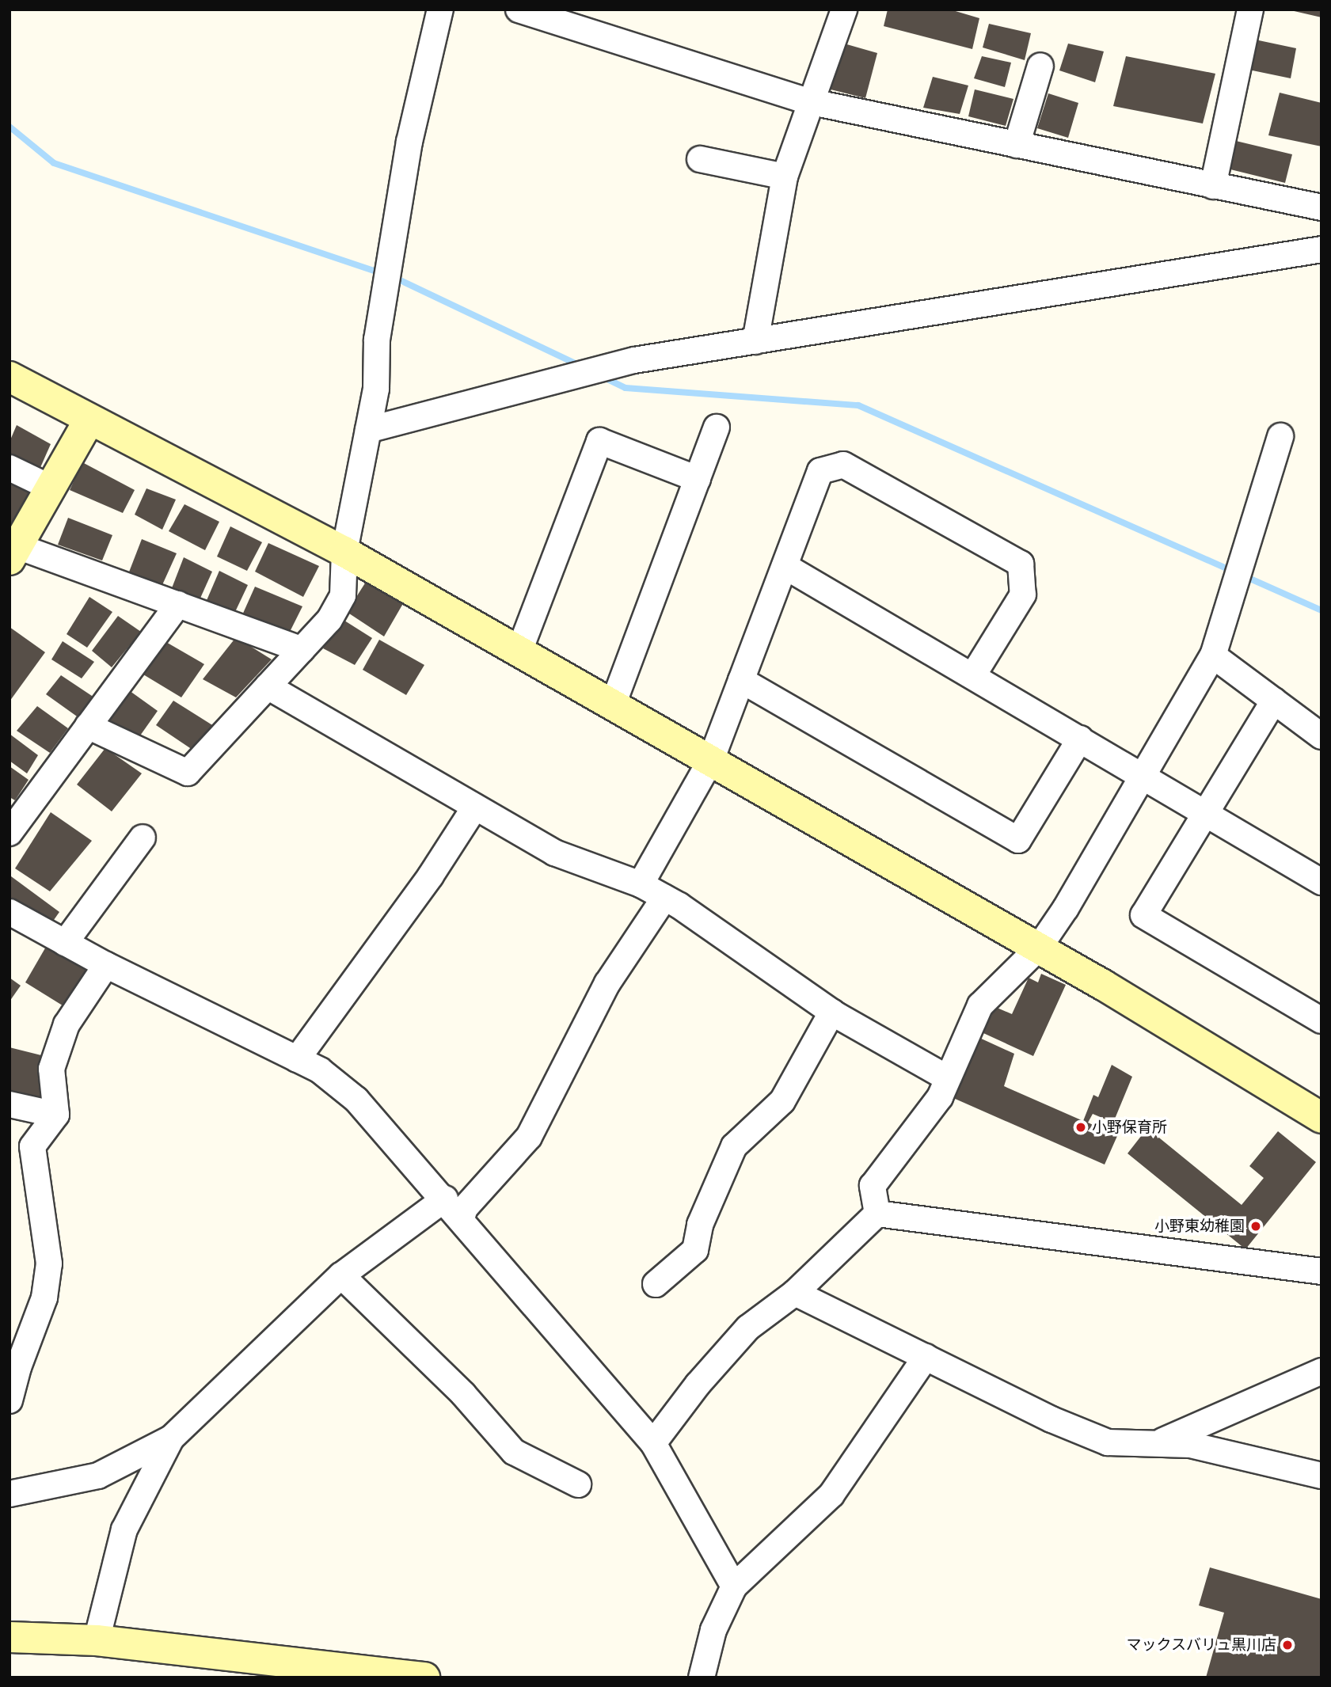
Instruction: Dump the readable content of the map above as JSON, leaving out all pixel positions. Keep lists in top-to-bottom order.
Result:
{
  "places": ["小野保育所", "小野東幼稚園", "マックスバリュ黒川店"]
}
